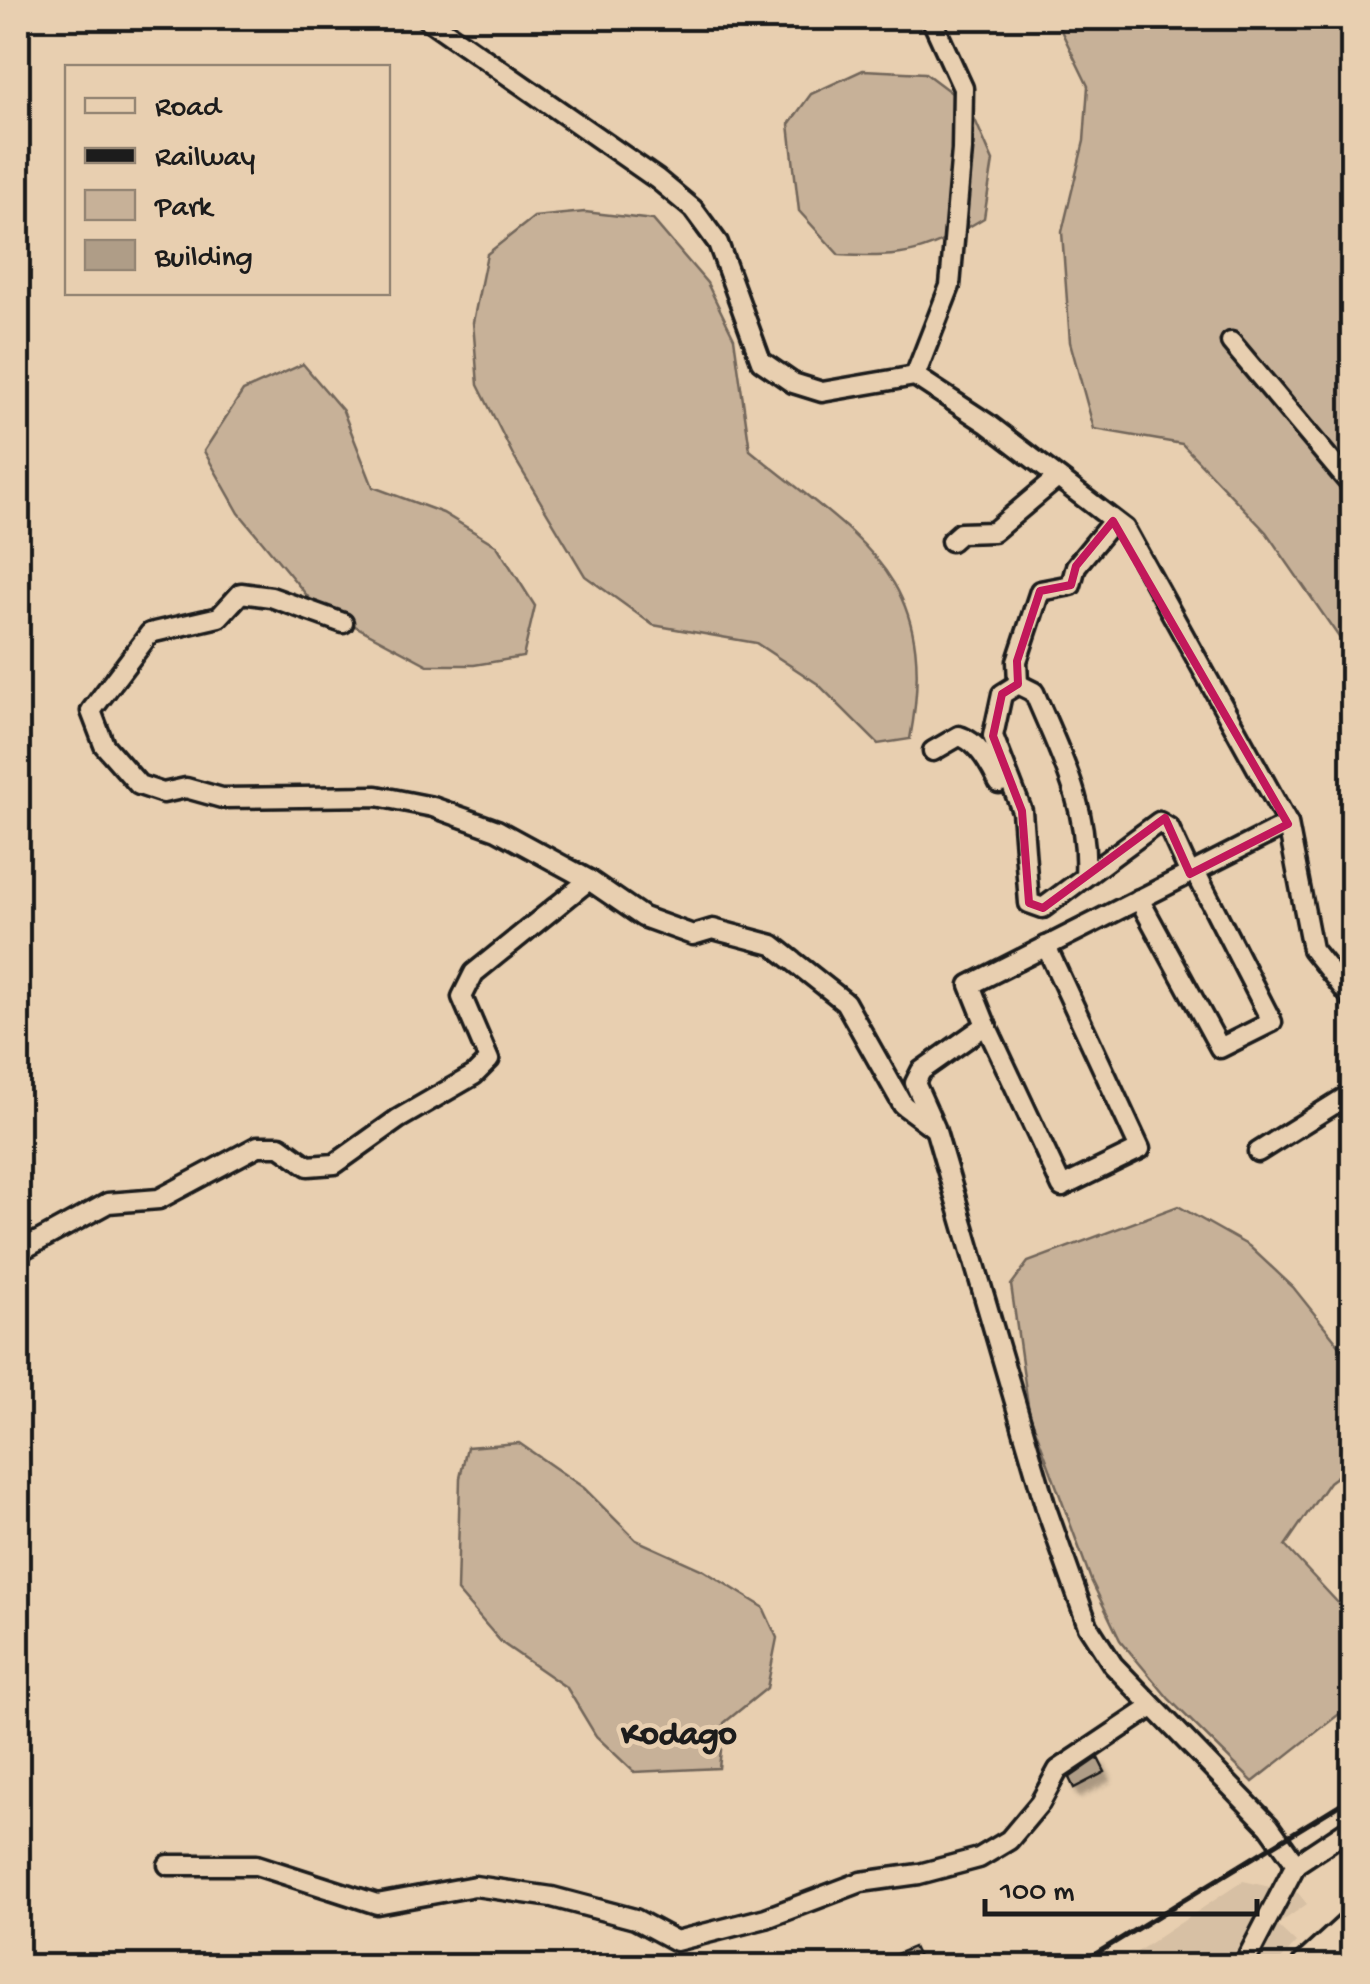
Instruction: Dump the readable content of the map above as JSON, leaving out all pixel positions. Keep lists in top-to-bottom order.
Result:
{
  "districts": ["Kodago"],
  "legend": [
    "Road",
    "Railway",
    "Park",
    "Building"
  ],
  "scale_bar": "100 m"
}
